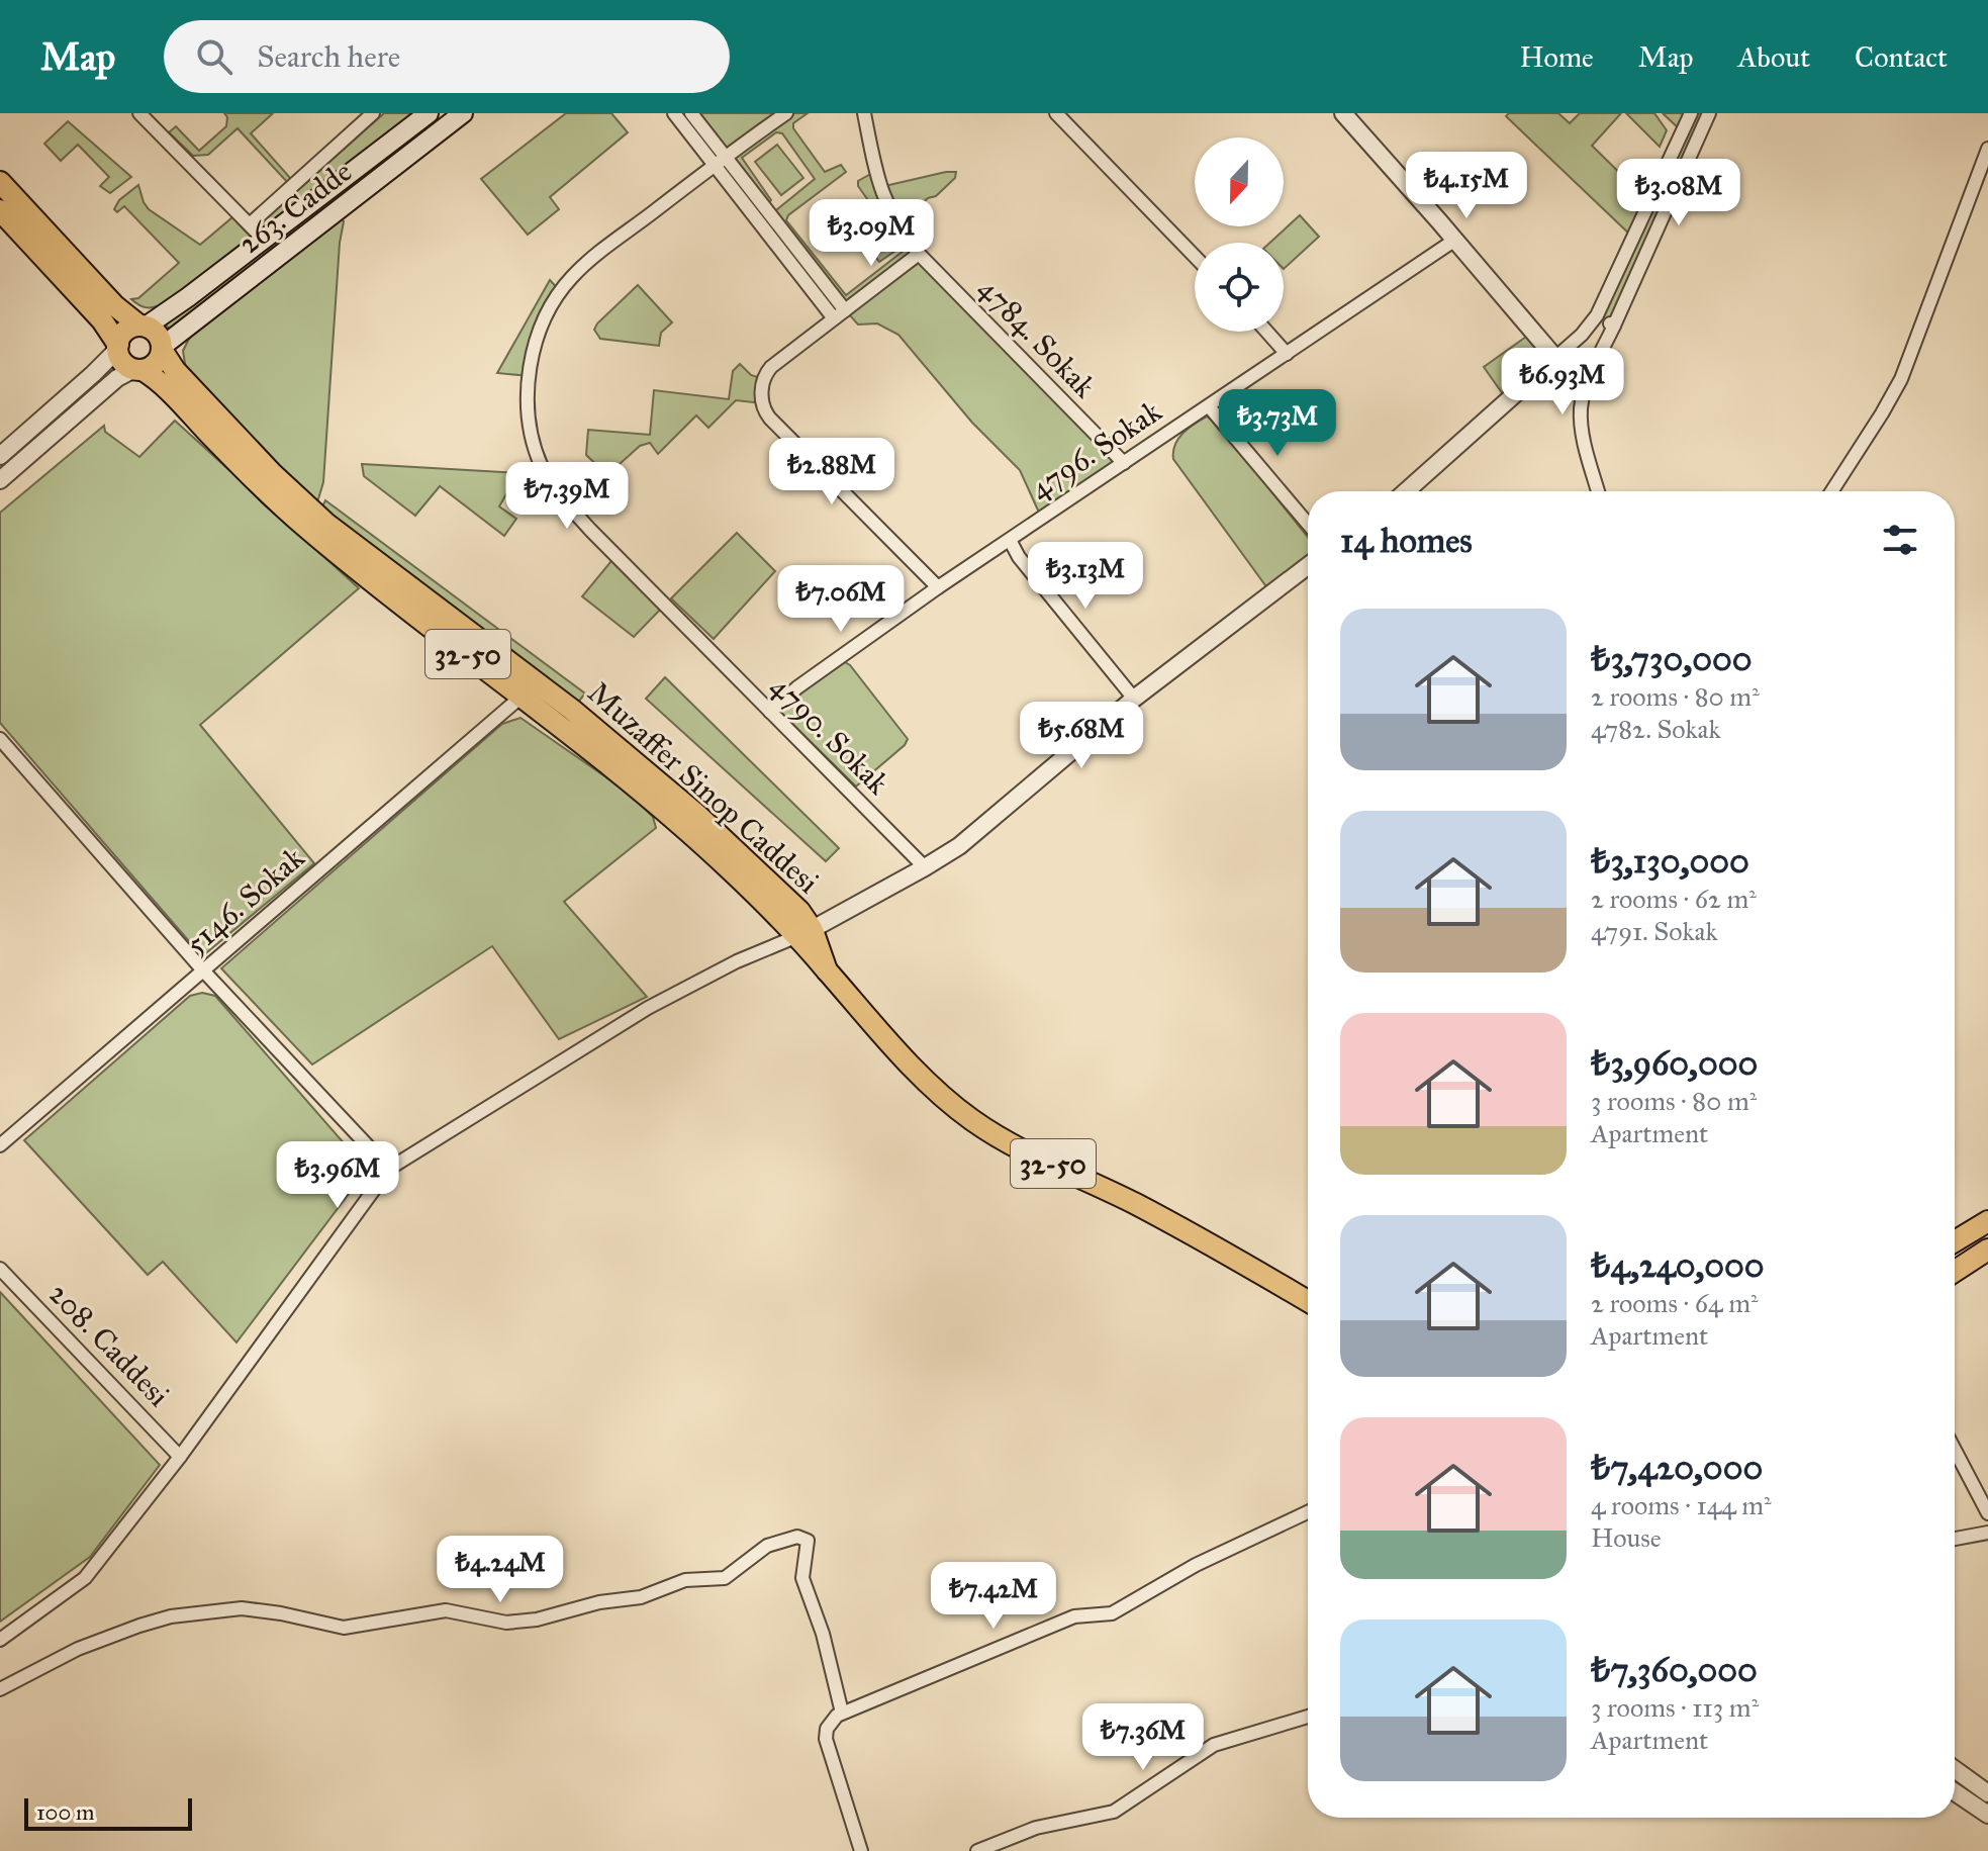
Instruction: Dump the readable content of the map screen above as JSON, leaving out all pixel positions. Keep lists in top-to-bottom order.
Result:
{
  "streets": {
    "main road": ["263. Cadde", "32-50", "Muzaffer Sinop Caddesi"],
    "street": [
      "4784. Sokak",
      "4796. Sokak",
      "4790. Sokak",
      "5146. Sokak",
      "208. Caddesi"
    ]
  },
  "crossings": [
    ["263. Cadde", "Muzaffer Sinop Caddesi"],
    ["4784. Sokak", "4796. Sokak"],
    ["4796. Sokak", "4790. Sokak"],
    ["Muzaffer Sinop Caddesi", "5146. Sokak"]
  ],
  "scale_bar": "100 m",
  "north": "bottom",
  "page": {
    "header": "Map",
    "search": "Search here",
    "nav": [
      "Home",
      "Map",
      "About",
      "Contact"
    ],
    "price": [
      "₺4.15M",
      "₺3.08M",
      "₺3.09M",
      "₺6.93M",
      "₺3.73M",
      "₺2.88M",
      "₺7.39M",
      "₺3.13M",
      "₺7.06M",
      "₺5.68M",
      "₺3.96M",
      "₺4.24M",
      "₺7.42M",
      "₺7.36M"
    ],
    "heading": "14 homes",
    "list": [
      {
        "name": "₺3,730,000",
        "note": "2 rooms · 80 m² · 4782. Sokak"
      },
      {
        "name": "₺3,130,000",
        "note": "2 rooms · 62 m² · 4791. Sokak"
      },
      {
        "name": "₺3,960,000",
        "note": "3 rooms · 80 m² · Apartment"
      },
      {
        "name": "₺4,240,000",
        "note": "2 rooms · 64 m² · Apartment"
      },
      {
        "name": "₺7,420,000",
        "note": "4 rooms · 144 m² · House"
      },
      {
        "name": "₺7,360,000",
        "note": "3 rooms · 113 m² · Apartment"
      }
    ],
    "scale": "100 m"
  }
}
